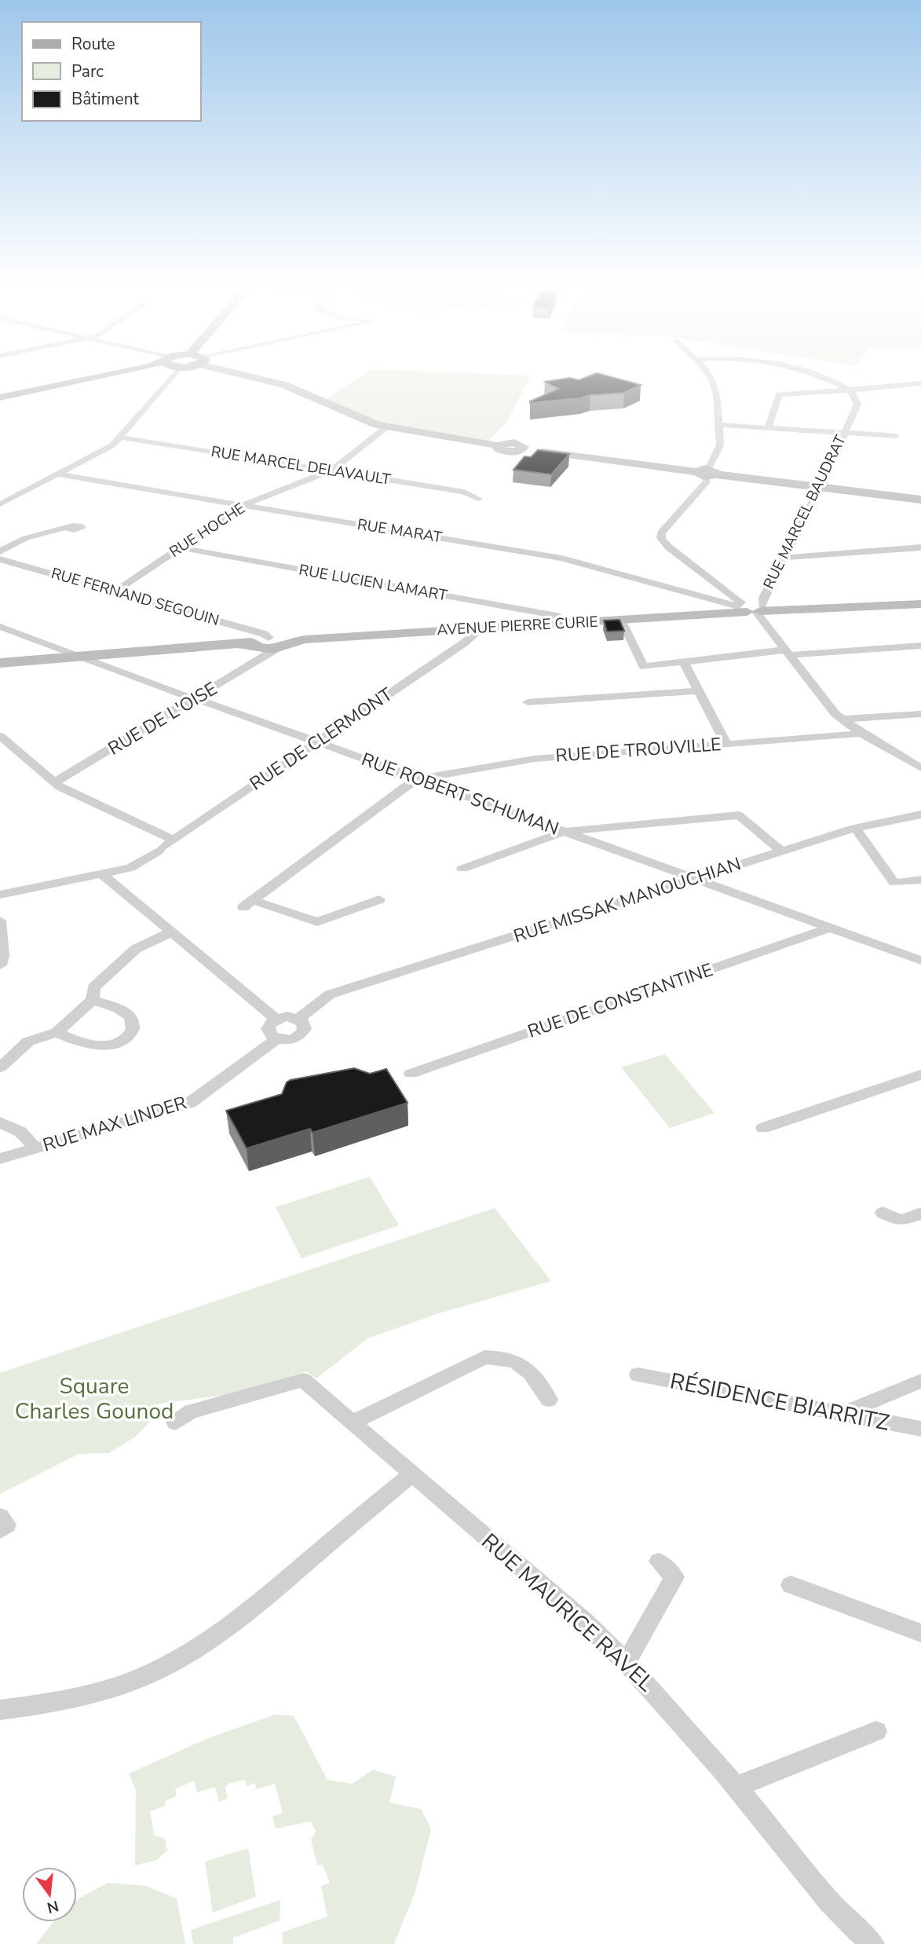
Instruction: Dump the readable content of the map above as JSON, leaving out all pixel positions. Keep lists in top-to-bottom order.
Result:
{
  "streets": {
    "street": [
      "RUE MARCEL DELAVAULT",
      "RUE MARCEL BAUDRAT",
      "RUE HOCHE",
      "RUE MARAT",
      "RUE LUCIEN LAMART",
      "RUE FERNAND SEGOUIN",
      "AVENUE PIERRE CURIE",
      "RUE DE L'OISE",
      "RUE DE CLERMONT",
      "RUE DE TROUVILLE",
      "RUE ROBERT SCHUMAN",
      "RUE MISSAK MANOUCHIAN",
      "RUE DE CONSTANTINE",
      "RUE MAX LINDER",
      "RÉSIDENCE BIARRITZ",
      "RUE MAURICE RAVEL"
    ]
  },
  "crossings": [
    ["RUE MARCEL DELAVAULT", "RUE HOCHE"],
    ["RUE MARCEL BAUDRAT", "RUE MARAT"],
    ["RUE MARCEL BAUDRAT", "AVENUE PIERRE CURIE"],
    ["RUE HOCHE", "RUE MARAT"],
    ["RUE HOCHE", "RUE LUCIEN LAMART"],
    ["RUE HOCHE", "RUE FERNAND SEGOUIN"],
    ["RUE MARAT", "AVENUE PIERRE CURIE"],
    ["RUE LUCIEN LAMART", "AVENUE PIERRE CURIE"],
    ["RUE FERNAND SEGOUIN", "AVENUE PIERRE CURIE"],
    ["RUE FERNAND SEGOUIN", "RUE DE L'OISE"],
    ["AVENUE PIERRE CURIE", "RUE DE L'OISE"],
    ["AVENUE PIERRE CURIE", "RUE DE CLERMONT"],
    ["AVENUE PIERRE CURIE", "RUE ROBERT SCHUMAN"],
    ["RUE DE L'OISE", "RUE ROBERT SCHUMAN"],
    ["RUE DE CLERMONT", "RUE ROBERT SCHUMAN"],
    ["RUE DE TROUVILLE", "RUE ROBERT SCHUMAN"],
    ["RUE ROBERT SCHUMAN", "RUE MISSAK MANOUCHIAN"],
    ["RUE ROBERT SCHUMAN", "RUE DE CONSTANTINE"],
    ["RUE MISSAK MANOUCHIAN", "RUE MAX LINDER"]
  ],
  "parks": ["Square Charles Gounod"],
  "legend": ["Route", "Parc", "Bâtiment"],
  "north": "bottom"
}
